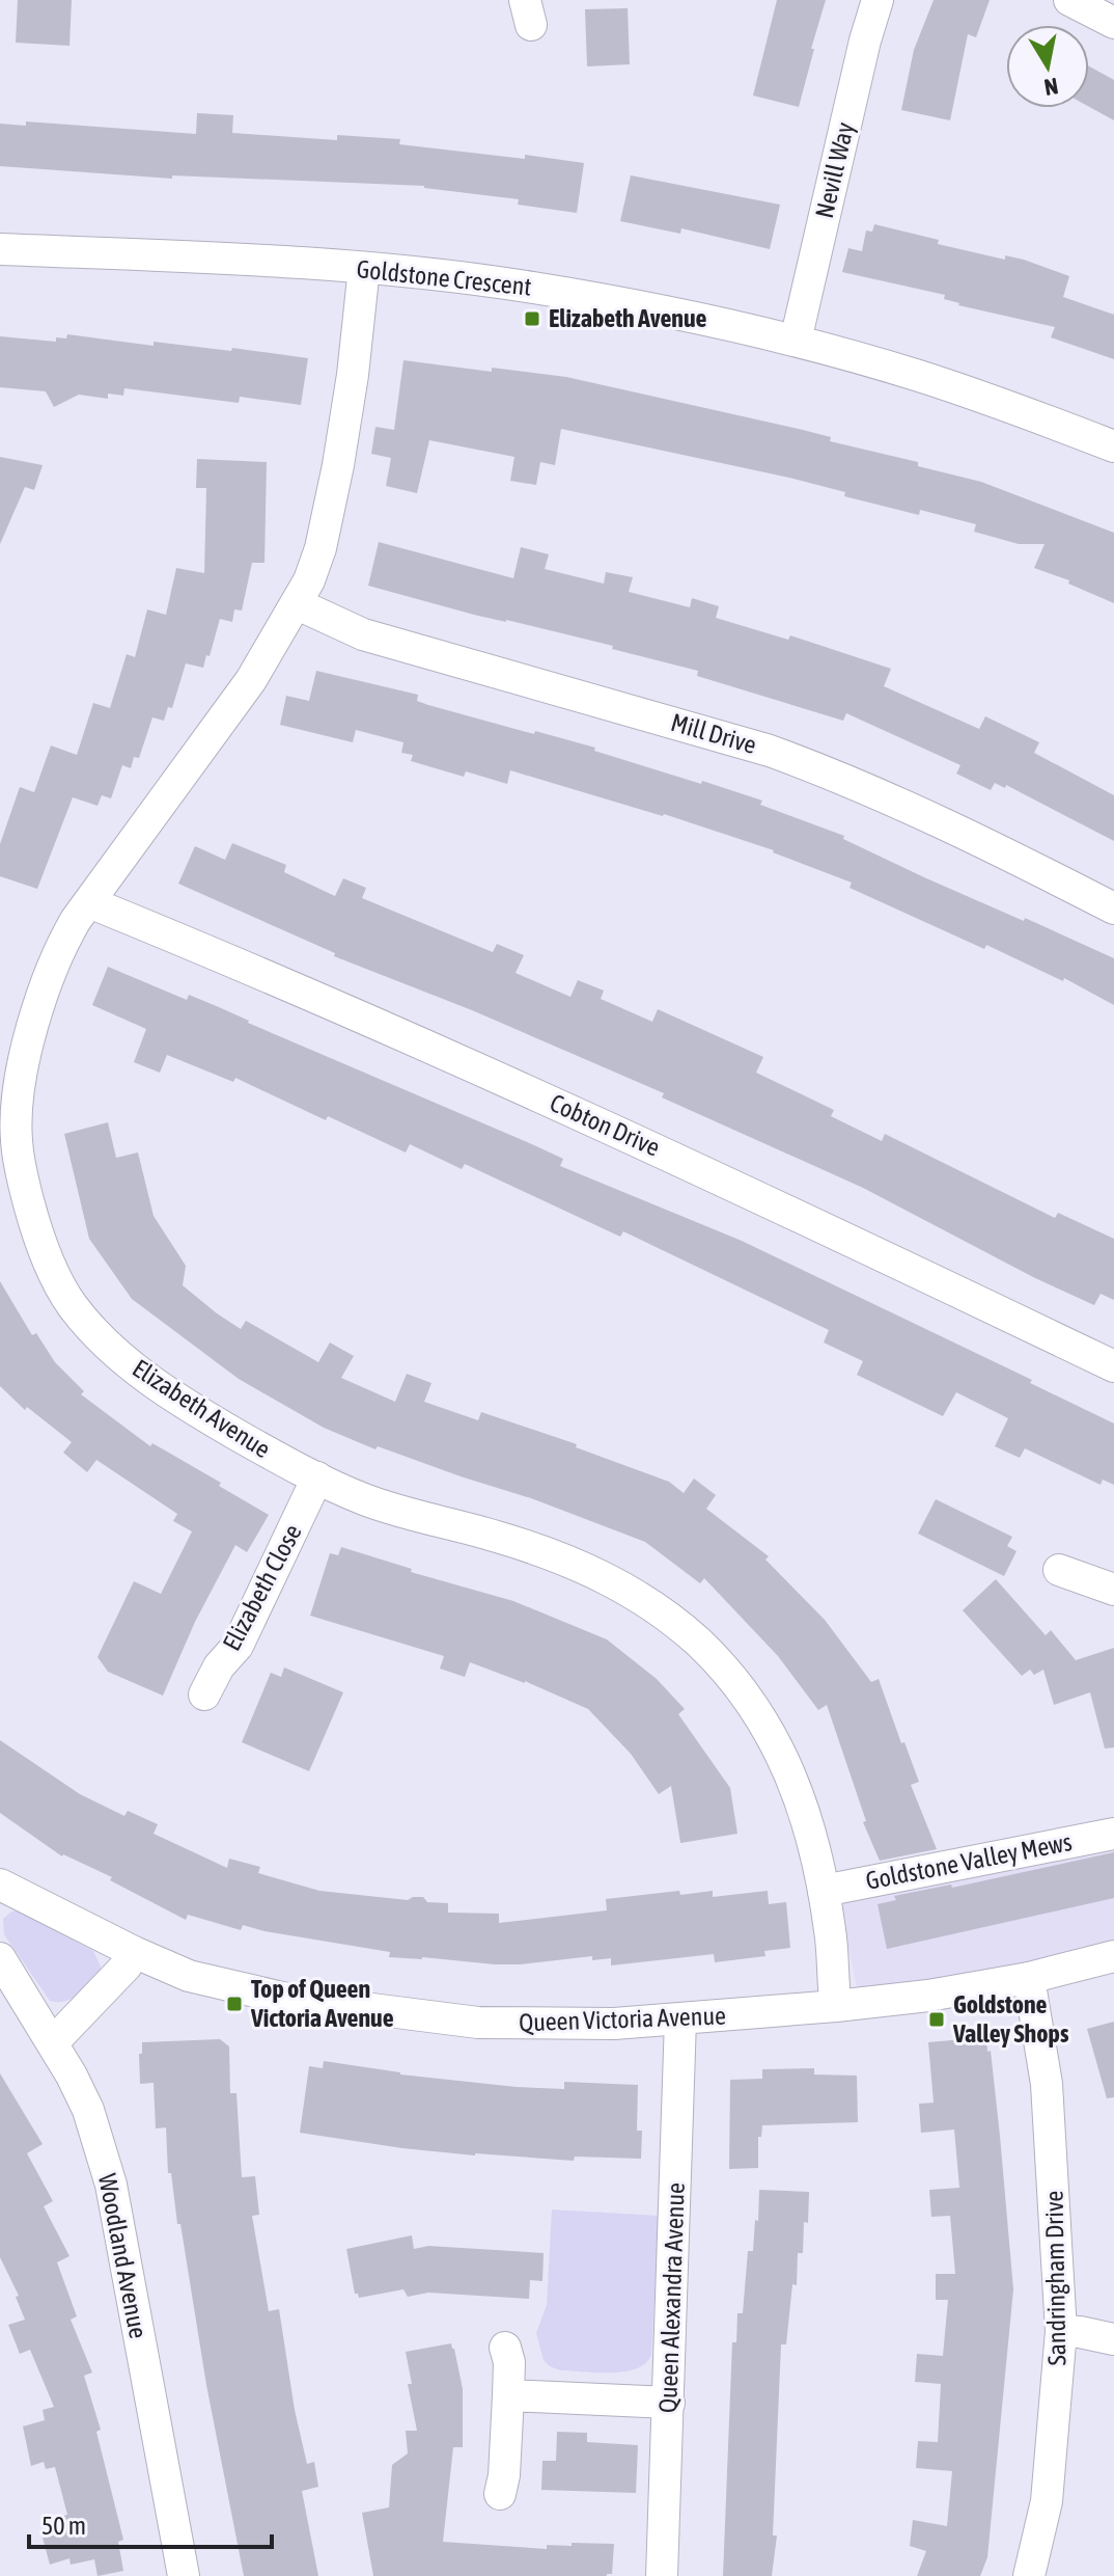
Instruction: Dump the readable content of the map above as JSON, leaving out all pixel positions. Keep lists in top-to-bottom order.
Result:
{
  "streets": {
    "street": [
      "Nevill Way",
      "Goldstone Crescent",
      "Mill Drive",
      "Cobton Drive",
      "Elizabeth Avenue",
      "Elizabeth Close",
      "Goldstone Valley Mews",
      "Queen Victoria Avenue",
      "Woodland Avenue",
      "Sandringham Drive",
      "Queen Alexandra Avenue"
    ]
  },
  "crossings": [
    ["Nevill Way", "Goldstone Crescent"],
    ["Goldstone Crescent", "Elizabeth Avenue"],
    ["Mill Drive", "Elizabeth Avenue"],
    ["Cobton Drive", "Elizabeth Avenue"],
    ["Elizabeth Avenue", "Elizabeth Close"],
    ["Elizabeth Avenue", "Goldstone Valley Mews"],
    ["Elizabeth Avenue", "Queen Victoria Avenue"],
    ["Queen Victoria Avenue", "Sandringham Drive"],
    ["Queen Victoria Avenue", "Queen Alexandra Avenue"]
  ],
  "places": {
    "transit": ["Elizabeth Avenue", "Top of Queen Victoria Avenue", "Goldstone Valley Shops"]
  },
  "scale_bar": "50 m",
  "north": "bottom"
}
